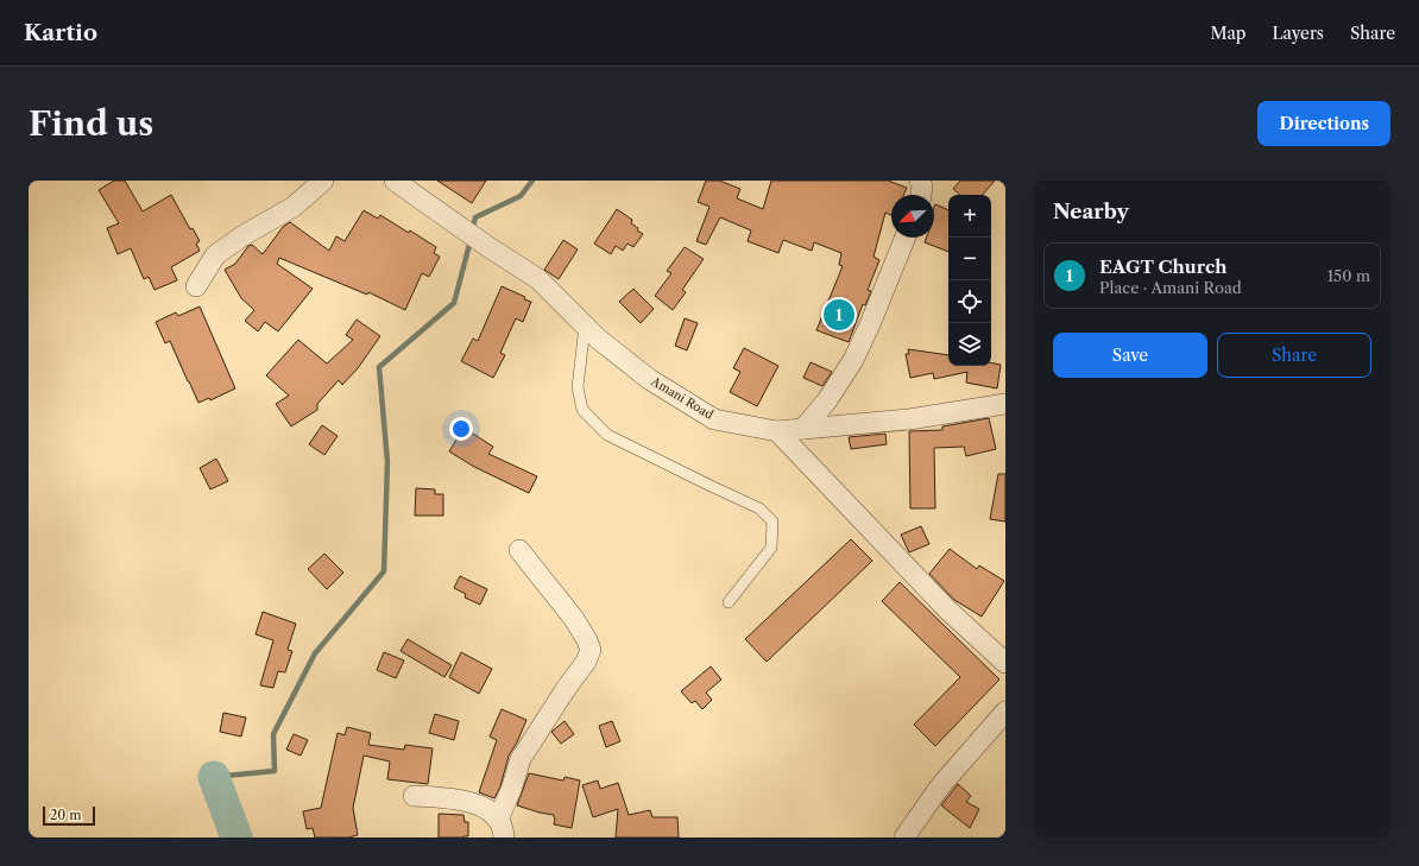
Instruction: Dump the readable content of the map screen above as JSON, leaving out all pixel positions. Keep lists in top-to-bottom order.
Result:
{
  "streets": {
    "street": ["Amani Road"]
  },
  "scale_bar": "20 m",
  "north": "bottom left",
  "page": {
    "header": "Kartio",
    "nav": ["Map", "Layers", "Share"],
    "buttons": [
      "Directions",
      ["Save", "Share"]
    ],
    "title": "Find us",
    "heading": "Nearby",
    "map_buttons": ["+", "−"],
    "list": [
      {
        "mark": "1",
        "name": "EAGT Church",
        "note": "Place · Amani Road",
        "value": "150 m"
      }
    ],
    "pins": "1",
    "scale": "20 m"
  }
}
